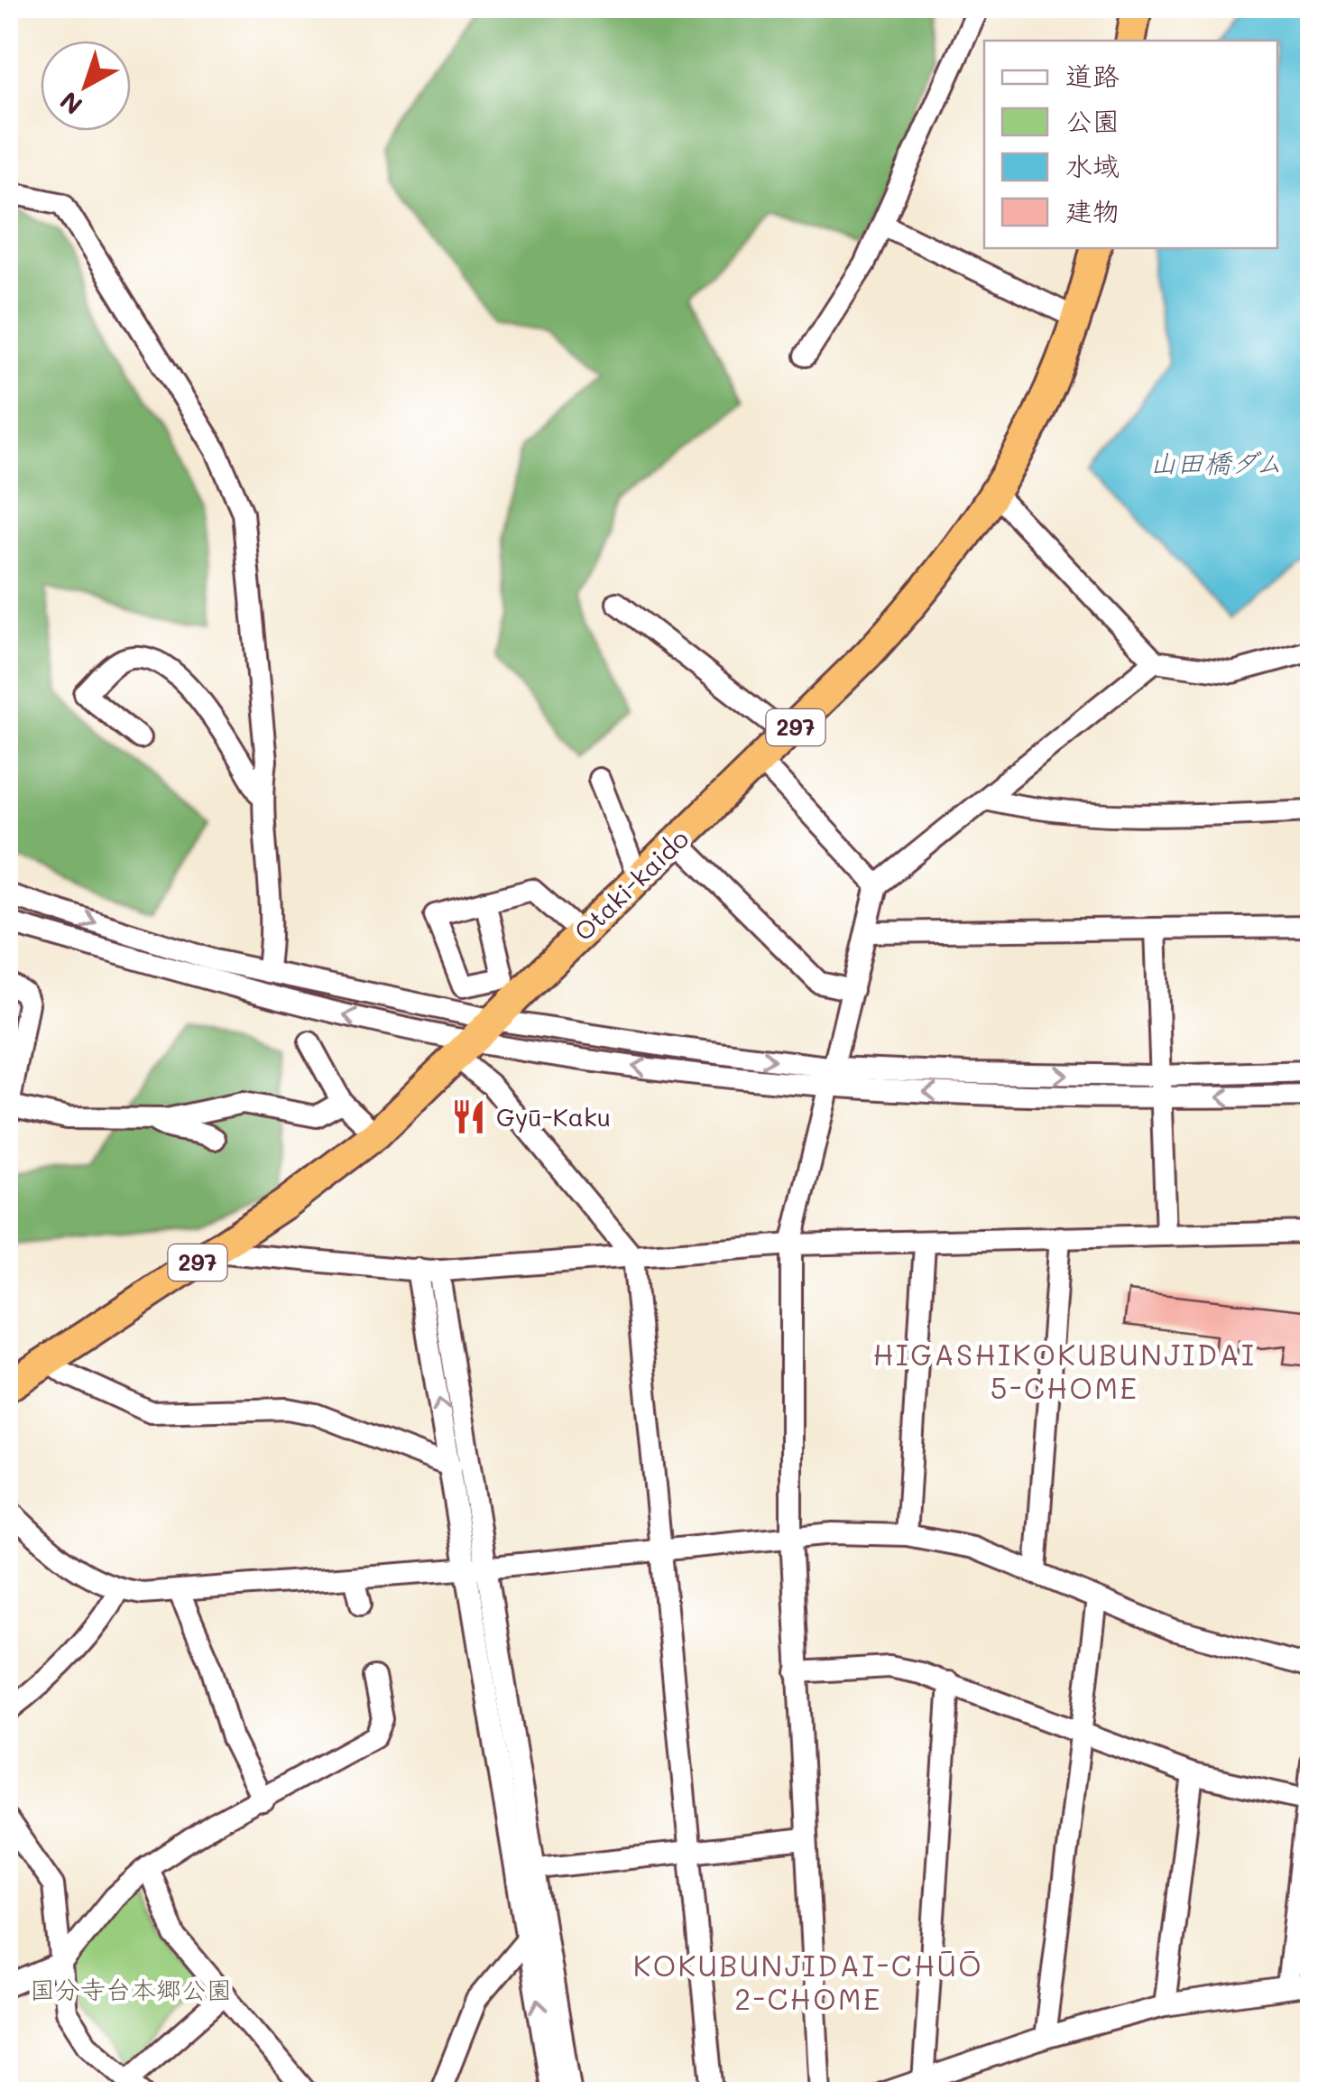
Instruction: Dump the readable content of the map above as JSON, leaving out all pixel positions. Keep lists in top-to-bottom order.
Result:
{
  "streets": {
    "highway": ["297", "Otaki-kaido"]
  },
  "districts": ["HIGASHIKOKUBUNJIDAI 5-CHOME", "KOKUBUNJIDAI-CHŪŌ 2-CHOME"],
  "water": ["山田橋ダム"],
  "parks": ["国分寺台本郷公園"],
  "places": {
    "restaurant": ["Gyū-Kaku"]
  },
  "legend": [
    "道路",
    "公園",
    "水域",
    "建物"
  ],
  "north": "bottom left"
}
